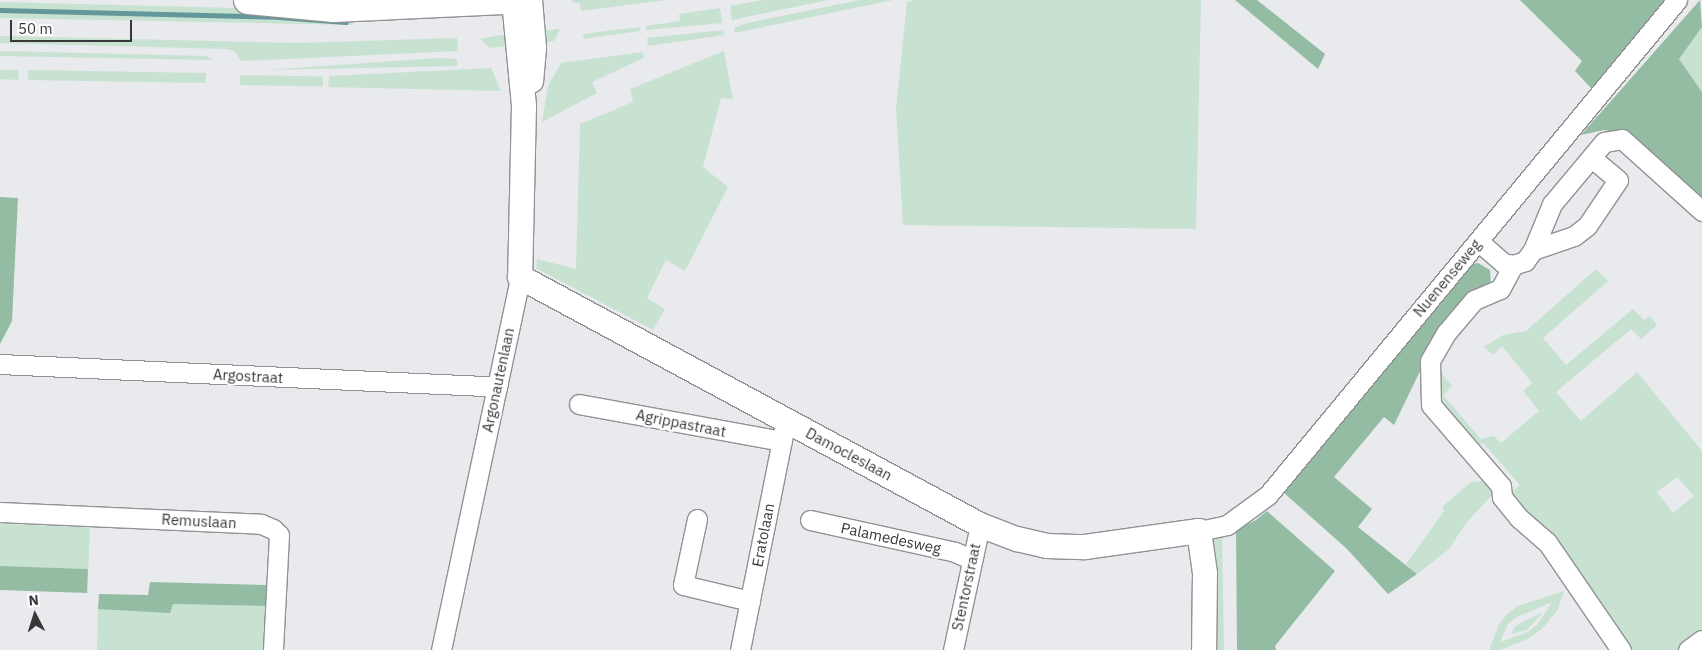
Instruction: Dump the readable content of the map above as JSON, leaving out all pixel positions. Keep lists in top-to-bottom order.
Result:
{
  "streets": {
    "street": [
      "Nuenenseweg",
      "Argostraat",
      "Argonautenlaan",
      "Agrippastraat",
      "Damocleslaan",
      "Remuslaan",
      "Eratolaan",
      "Palamedesweg",
      "Stentorstraat"
    ]
  },
  "crossings": [
    ["Nuenenseweg", "Damocleslaan"],
    ["Argostraat", "Argonautenlaan"],
    ["Argonautenlaan", "Damocleslaan"],
    ["Agrippastraat", "Damocleslaan"],
    ["Agrippastraat", "Eratolaan"],
    ["Damocleslaan", "Eratolaan"],
    ["Damocleslaan", "Stentorstraat"],
    ["Palamedesweg", "Stentorstraat"]
  ],
  "scale_bar": "50 m",
  "north": "top"
}
